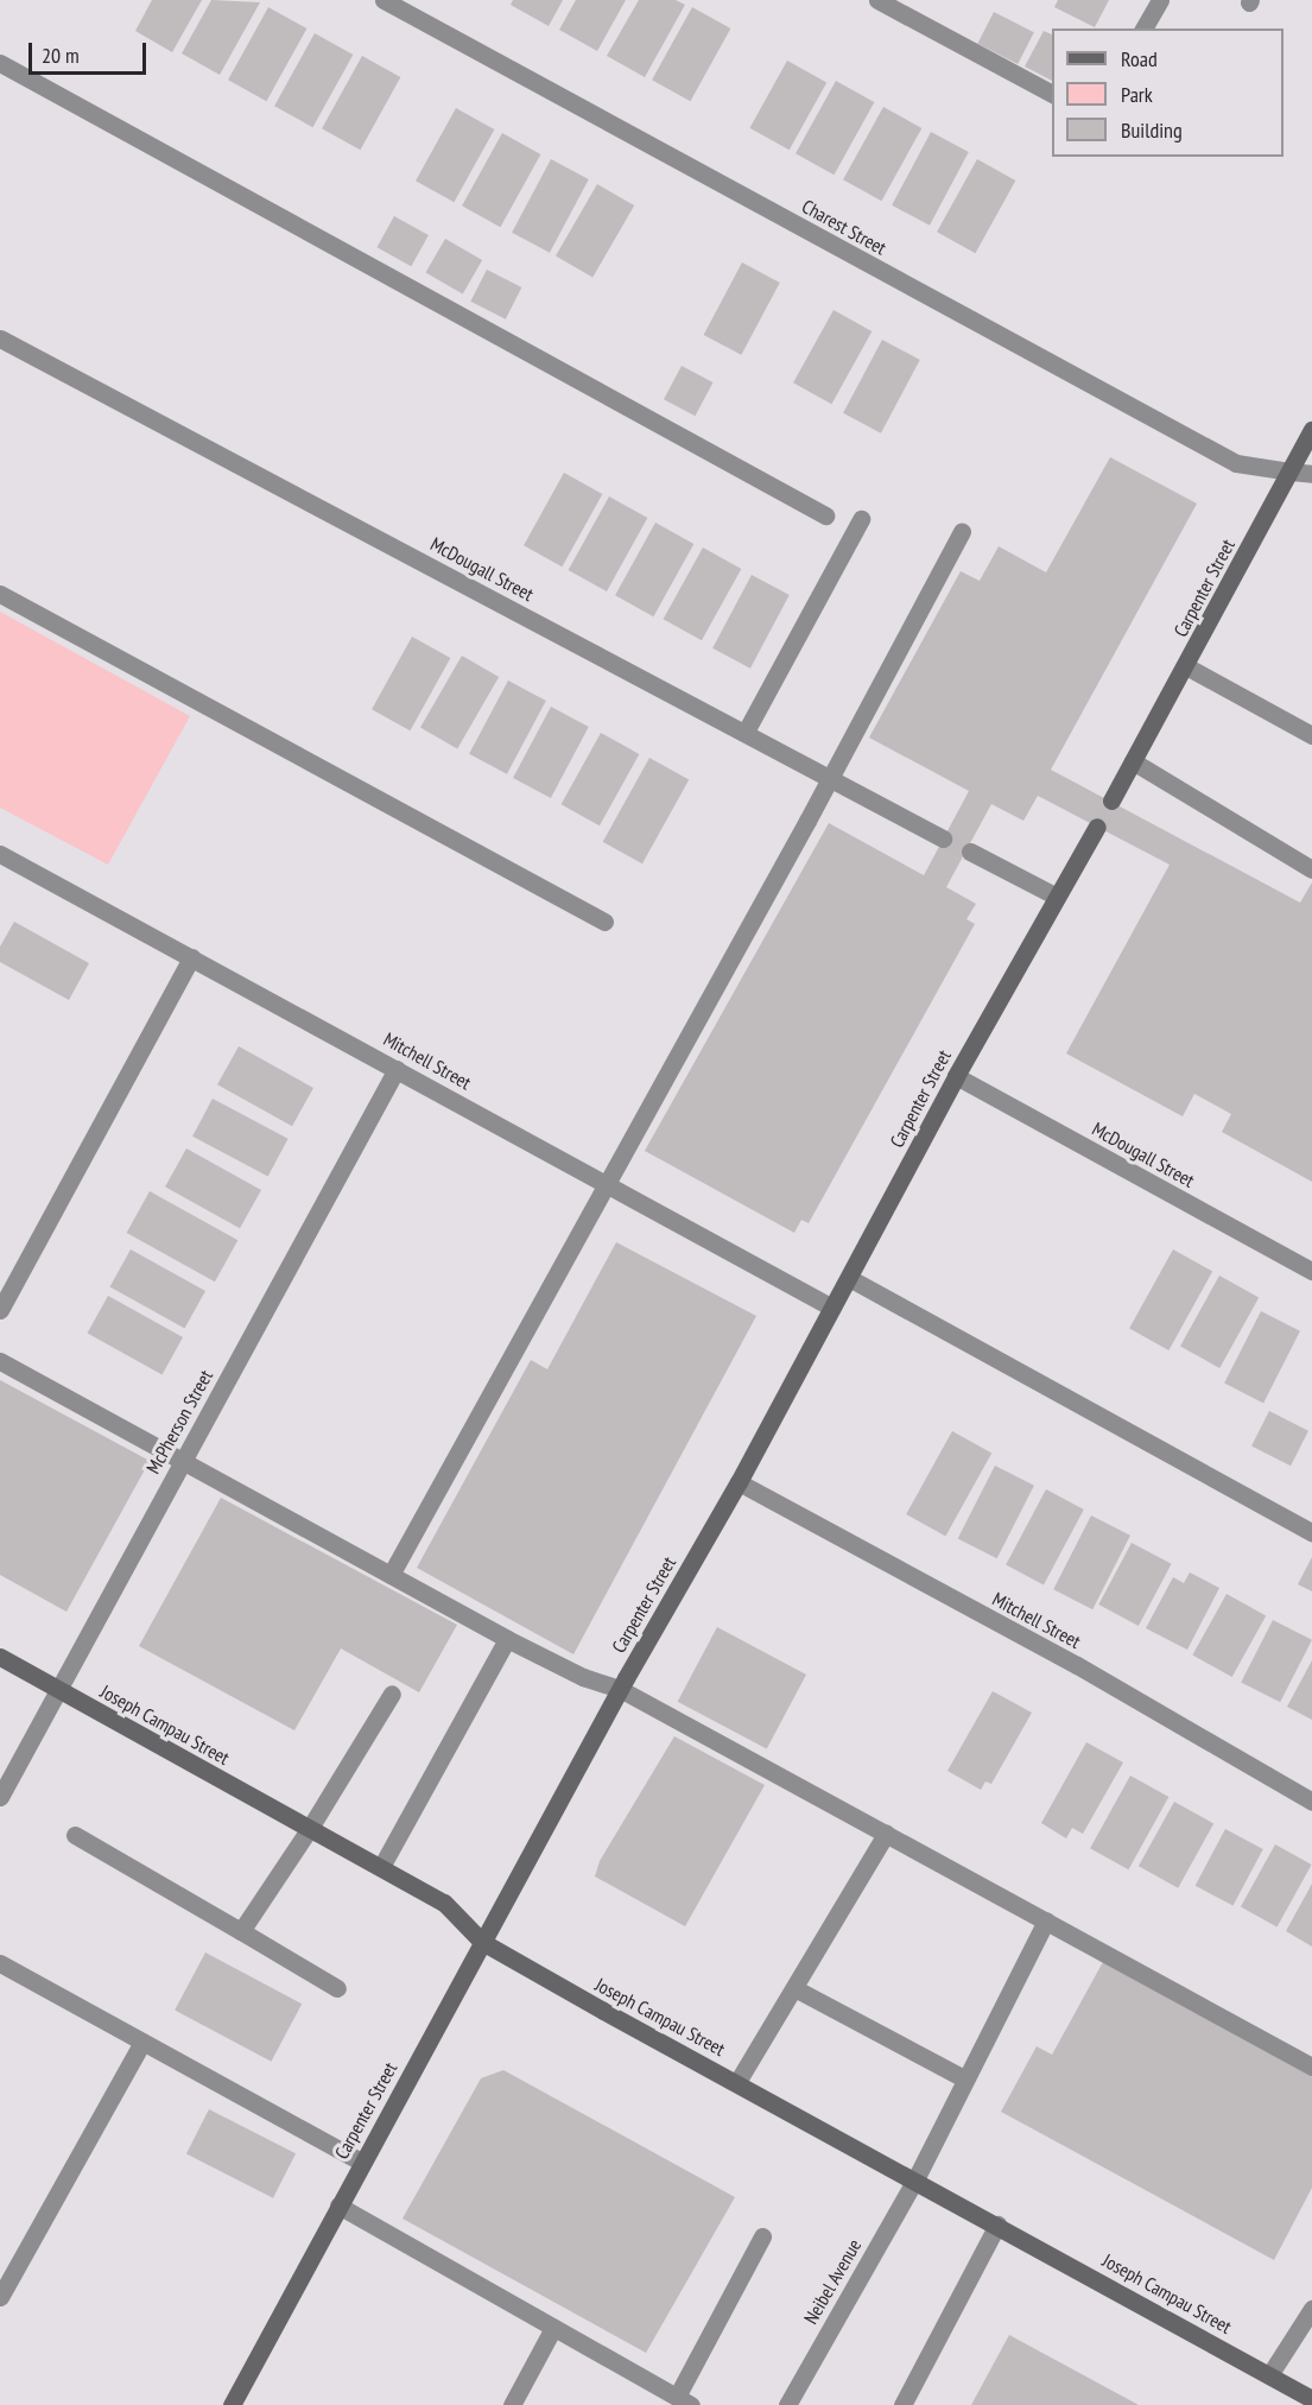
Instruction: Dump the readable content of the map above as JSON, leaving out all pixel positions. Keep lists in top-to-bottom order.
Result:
{
  "streets": {
    "street": [
      "Charest Street",
      "McDougall Street",
      "Carpenter Street",
      "Mitchell Street",
      "McPherson Street",
      "Joseph Campau Street",
      "Neibel Avenue"
    ]
  },
  "crossings": [
    ["Charest Street", "Carpenter Street"],
    ["McDougall Street", "Carpenter Street"],
    ["Carpenter Street", "Mitchell Street"],
    ["Carpenter Street", "Joseph Campau Street"],
    ["Mitchell Street", "McPherson Street"],
    ["McPherson Street", "Joseph Campau Street"],
    ["Joseph Campau Street", "Neibel Avenue"]
  ],
  "legend": ["Road", "Park", "Building"],
  "scale_bar": "20 m"
}
